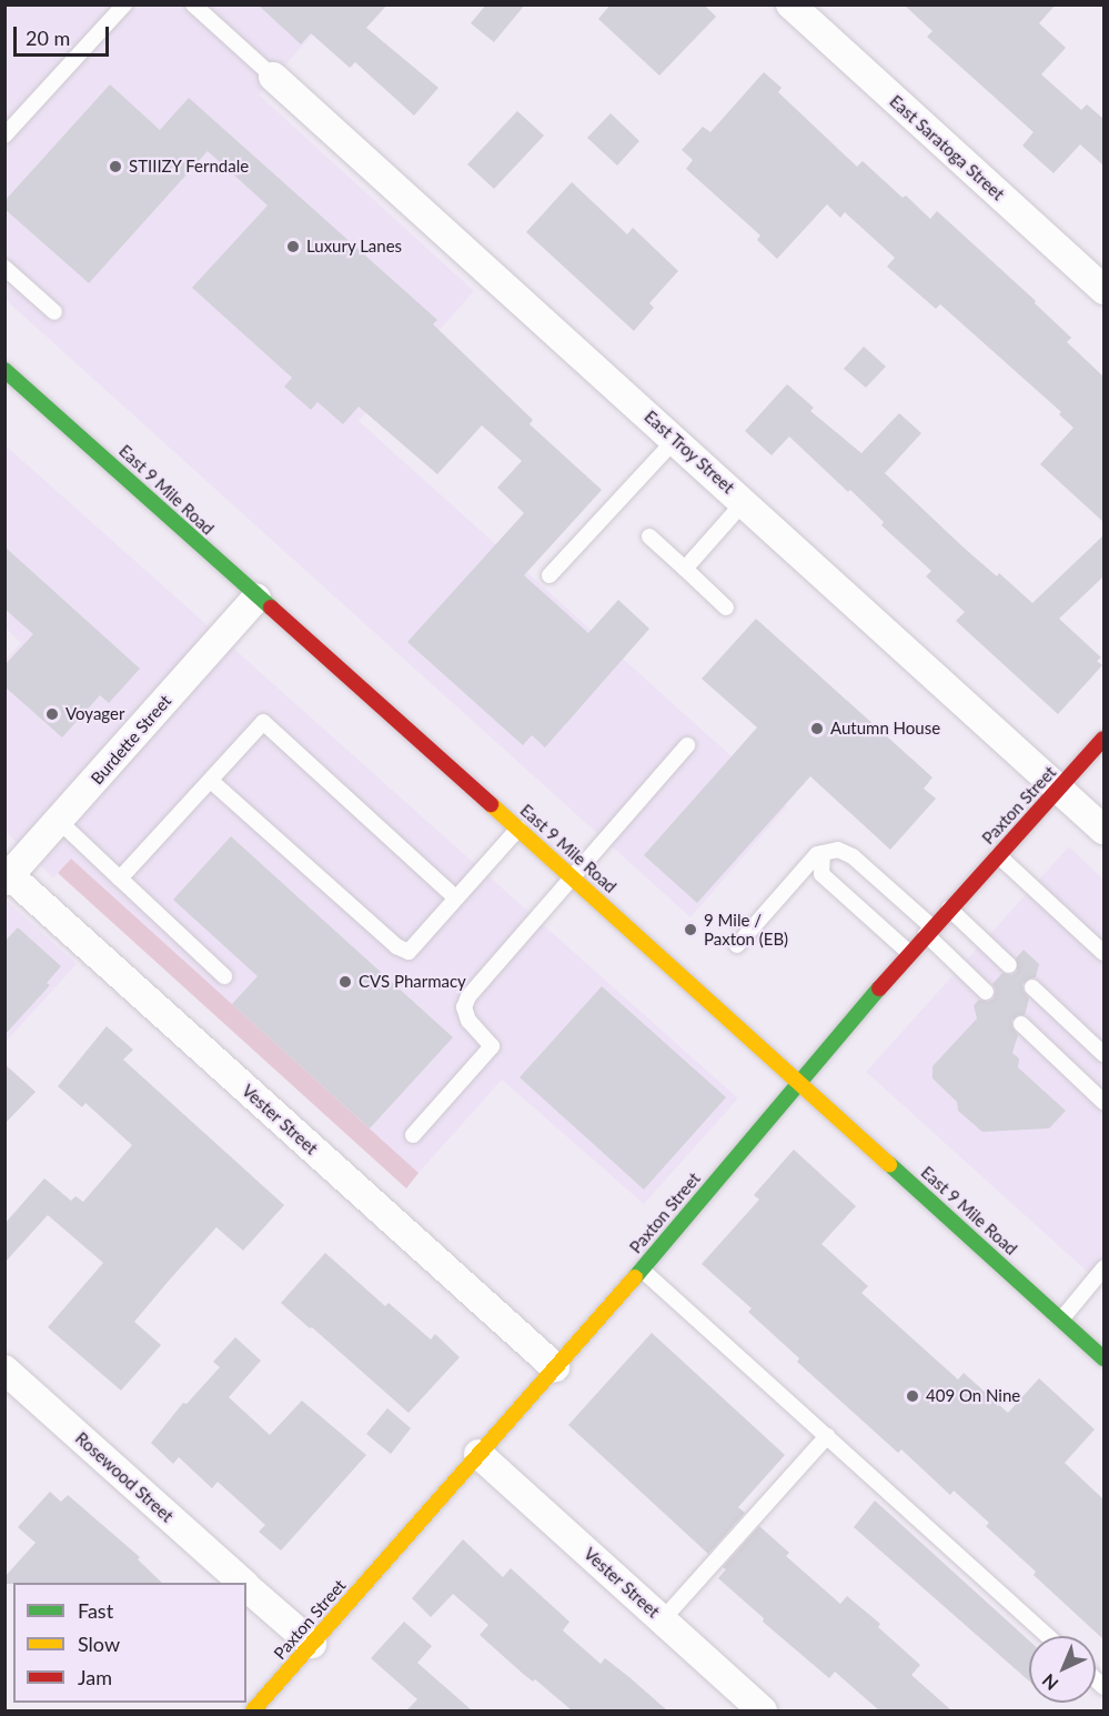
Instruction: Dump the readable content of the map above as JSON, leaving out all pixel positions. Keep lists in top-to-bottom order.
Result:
{
  "streets": {
    "main road": ["East 9 Mile Road", "Paxton Street"],
    "street": [
      "East Saratoga Street",
      "East Troy Street",
      "Burdette Street",
      "Vester Street",
      "Rosewood Street"
    ]
  },
  "crossings": [
    ["East Troy Street", "Paxton Street"],
    ["East 9 Mile Road", "Burdette Street"],
    ["East 9 Mile Road", "Paxton Street"],
    ["Burdette Street", "Vester Street"],
    ["Paxton Street", "Vester Street"],
    ["Paxton Street", "Rosewood Street"]
  ],
  "places": [
    "STIIIZY Ferndale",
    "Luxury Lanes",
    "Voyager",
    "Autumn House",
    "9 Mile / Paxton (EB)",
    "CVS Pharmacy",
    "409 On Nine"
  ],
  "legend": ["Fast", "Slow", "Jam"],
  "scale_bar": "20 m",
  "north": "bottom left"
}
